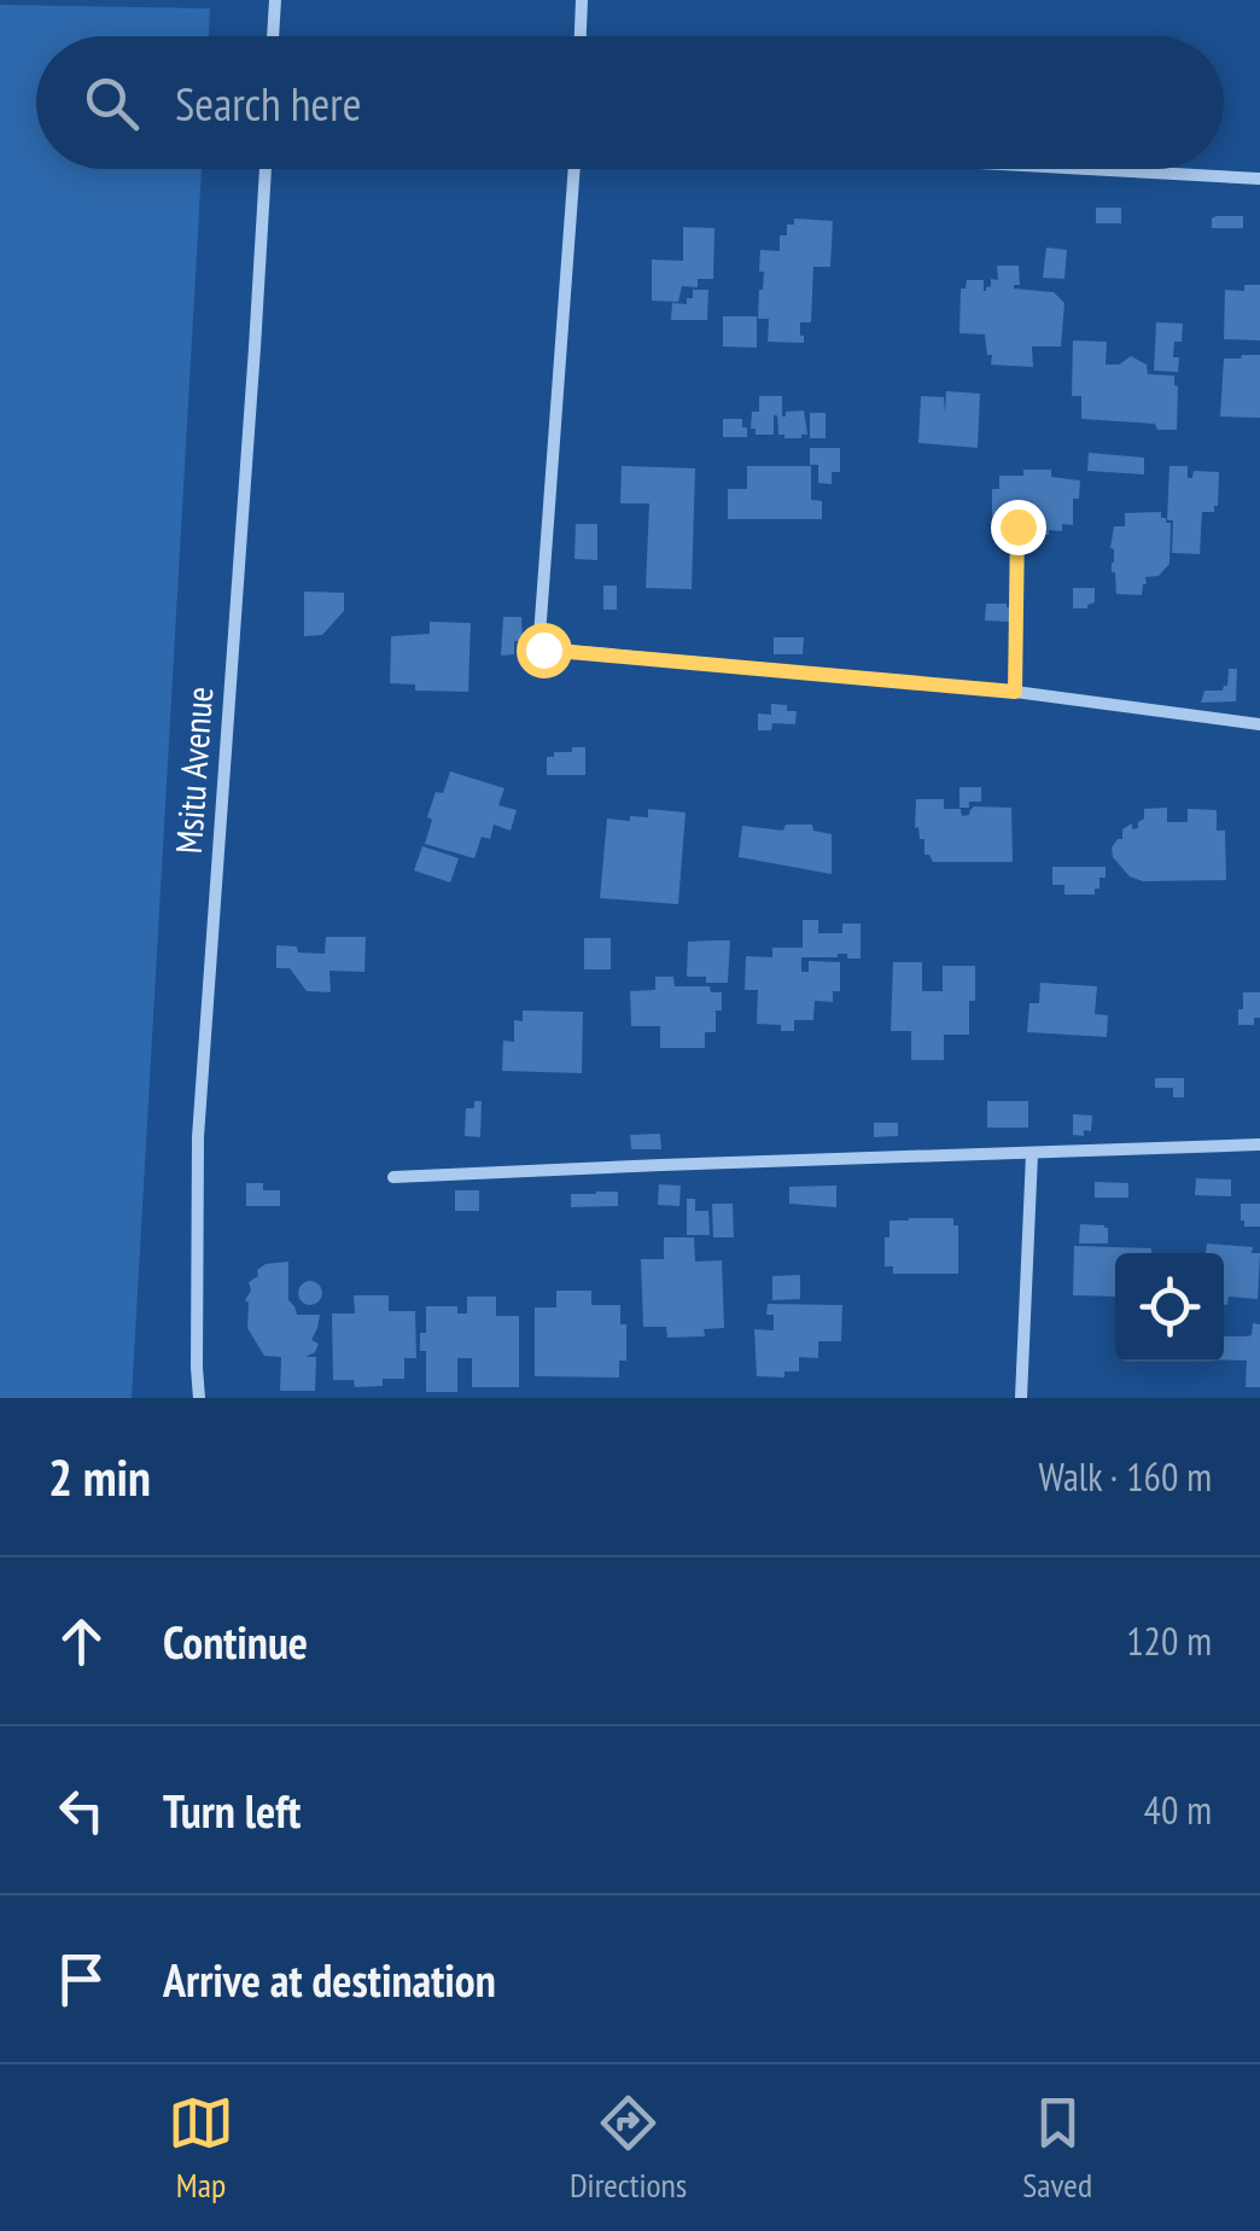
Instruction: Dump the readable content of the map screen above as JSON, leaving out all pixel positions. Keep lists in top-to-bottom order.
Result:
{
  "streets": {
    "street": ["Msitu Avenue"]
  },
  "page": {
    "search": "Search here",
    "heading": ["2 min", "Walk · 160 m"],
    "list": [
      ["Continue", "120 m"],
      ["Turn left", "40 m"],
      "Arrive at destination"
    ],
    "nav": ["Map", "Directions", "Saved"]
  }
}
